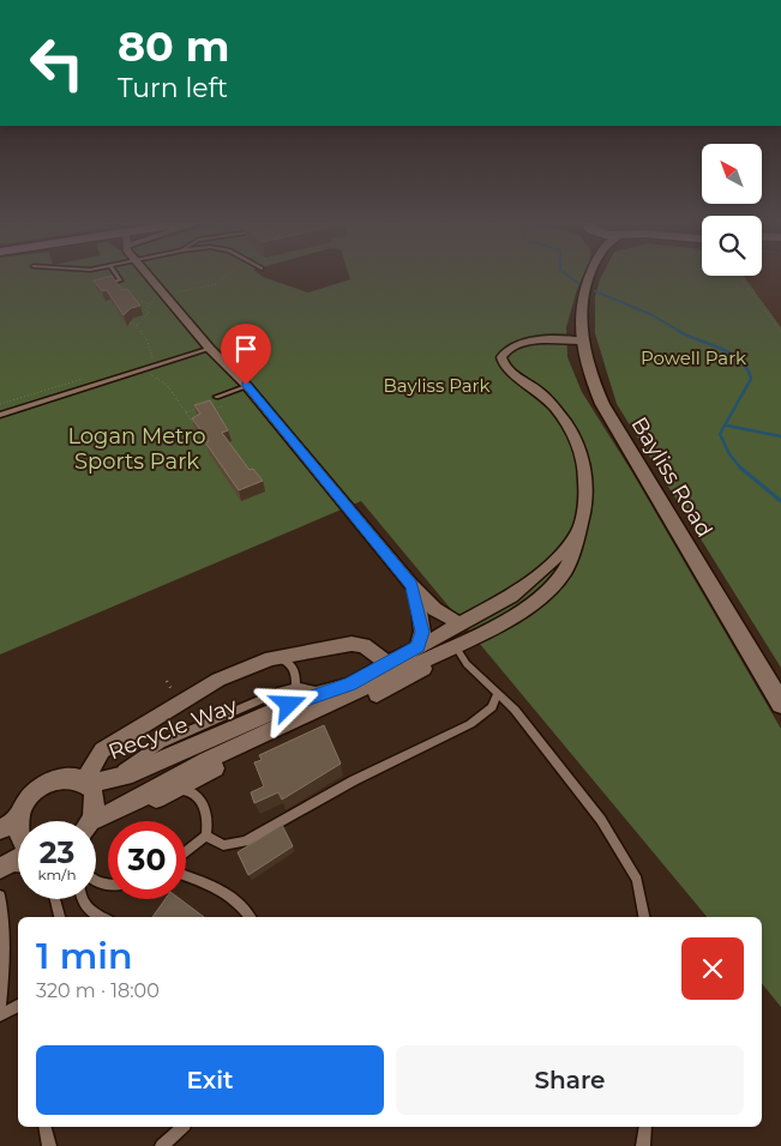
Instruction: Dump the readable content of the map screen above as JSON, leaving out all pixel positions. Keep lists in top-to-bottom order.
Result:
{
  "streets": {
    "street": ["Bayliss Road", "Recycle Way"]
  },
  "crossings": [
    ["Bayliss Road", "Recycle Way"]
  ],
  "parks": ["Powell Park", "Bayliss Park", "Logan Metro Sports Park"],
  "north": "top left",
  "page": {
    "turn": ["80 m", "Turn left"],
    "speed": "23 km/h",
    "limit": "30",
    "heading": ["1 min", "320 m · 18:00"],
    "buttons": ["Exit", "Share"]
  }
}
